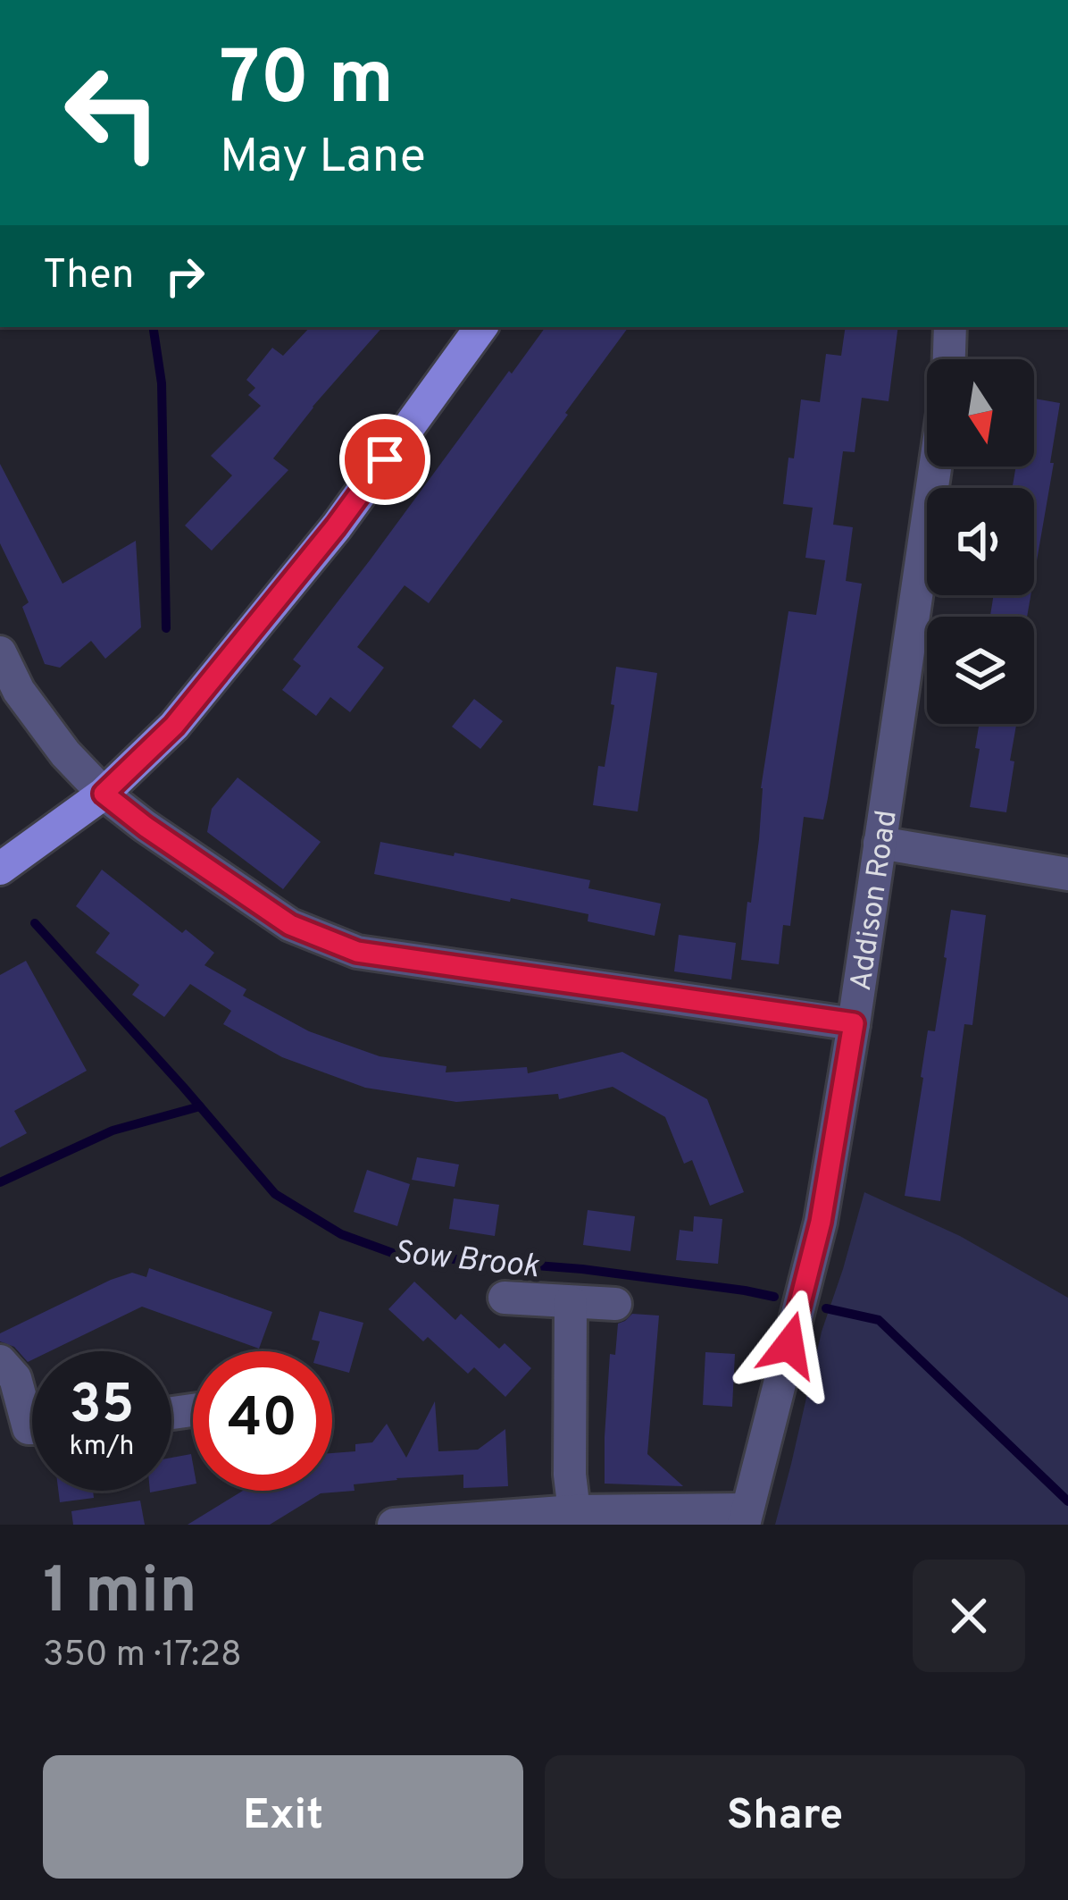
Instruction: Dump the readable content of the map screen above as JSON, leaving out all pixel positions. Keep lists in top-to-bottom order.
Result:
{
  "streets": {
    "street": ["Addison Road"]
  },
  "water": ["Sow Brook"],
  "north": "bottom",
  "page": {
    "turn": ["70 m", "May Lane"],
    "then": "Then",
    "speed": "35 km/h",
    "limit": "40",
    "heading": ["1 min", "350 m · 17:28"],
    "buttons": ["Exit", "Share"]
  }
}
